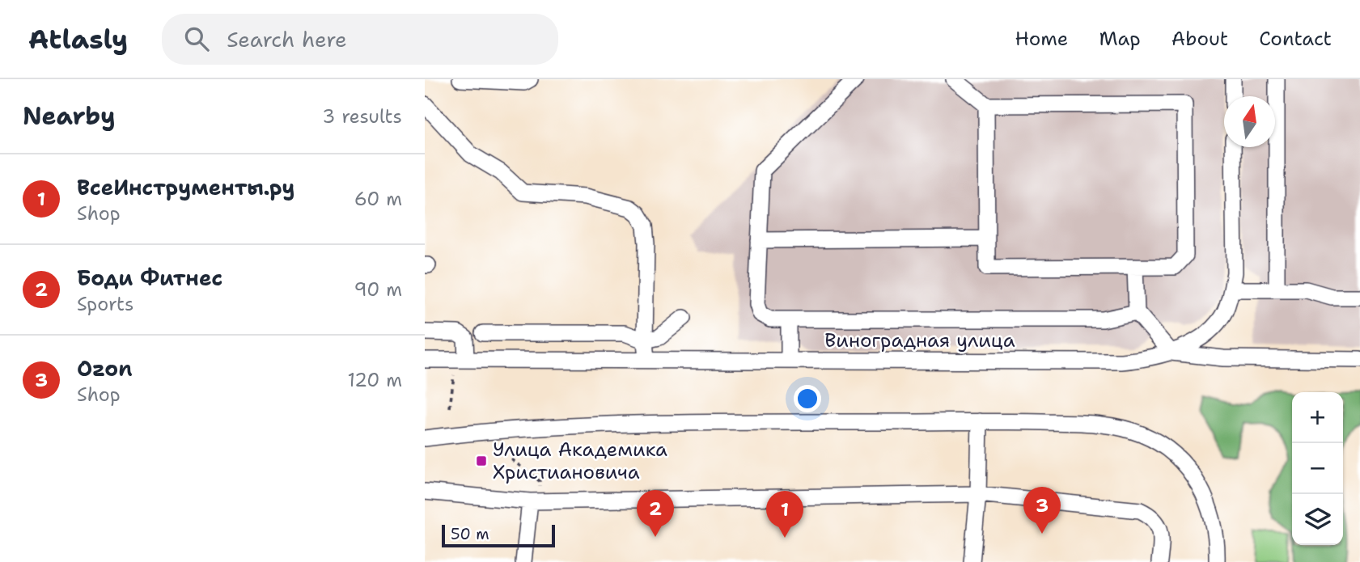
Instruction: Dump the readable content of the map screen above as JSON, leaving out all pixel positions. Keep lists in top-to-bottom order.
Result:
{
  "streets": {
    "street": ["Виноградная улица"]
  },
  "places": {
    "transit": ["Улица Академика Христиановича"]
  },
  "scale_bar": "50 m",
  "north": "top",
  "page": {
    "header": "Atlasly",
    "search": "Search here",
    "nav": [
      "Home",
      "Map",
      "About",
      "Contact"
    ],
    "heading": ["Nearby", "3 results"],
    "list": [
      {
        "mark": "1",
        "name": "ВсеИнструменты.ру",
        "note": "Shop",
        "value": "60 m"
      },
      {
        "mark": "2",
        "name": "Боди Фитнес",
        "note": "Sports",
        "value": "90 m"
      },
      {
        "mark": "3",
        "name": "Ozon",
        "note": "Shop",
        "value": "120 m"
      }
    ],
    "map_buttons": ["+", "−"],
    "pins": ["3", "2", "1"],
    "scale": "50 m"
  }
}
